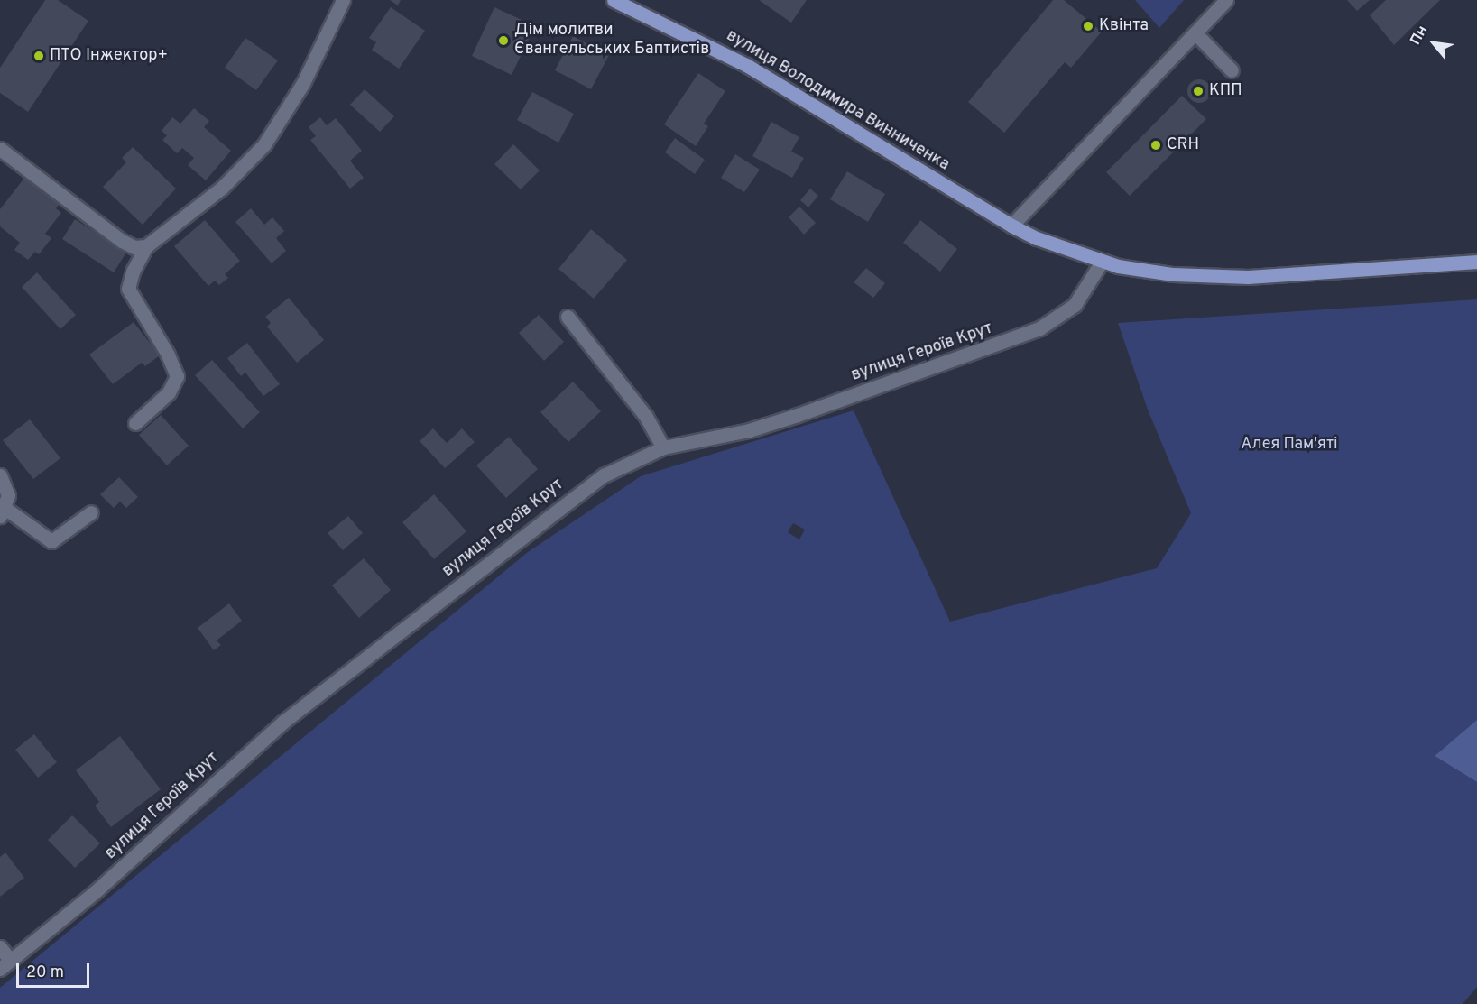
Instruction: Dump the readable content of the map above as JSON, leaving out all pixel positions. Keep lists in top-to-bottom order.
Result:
{
  "streets": {
    "main road": ["вулиця Володимира Винниченка"],
    "street": ["вулиця Героїв Крут"]
  },
  "crossings": [
    ["вулиця Володимира Винниченка", "вулиця Героїв Крут"]
  ],
  "parks": ["Алея Пам'яті"],
  "places": [
    "Квінта",
    "Дім молитви Євангельських Баптистів",
    "ПТО Інжектор+",
    "КПП",
    "CRH"
  ],
  "scale_bar": "20 m",
  "north": "top left"
}
